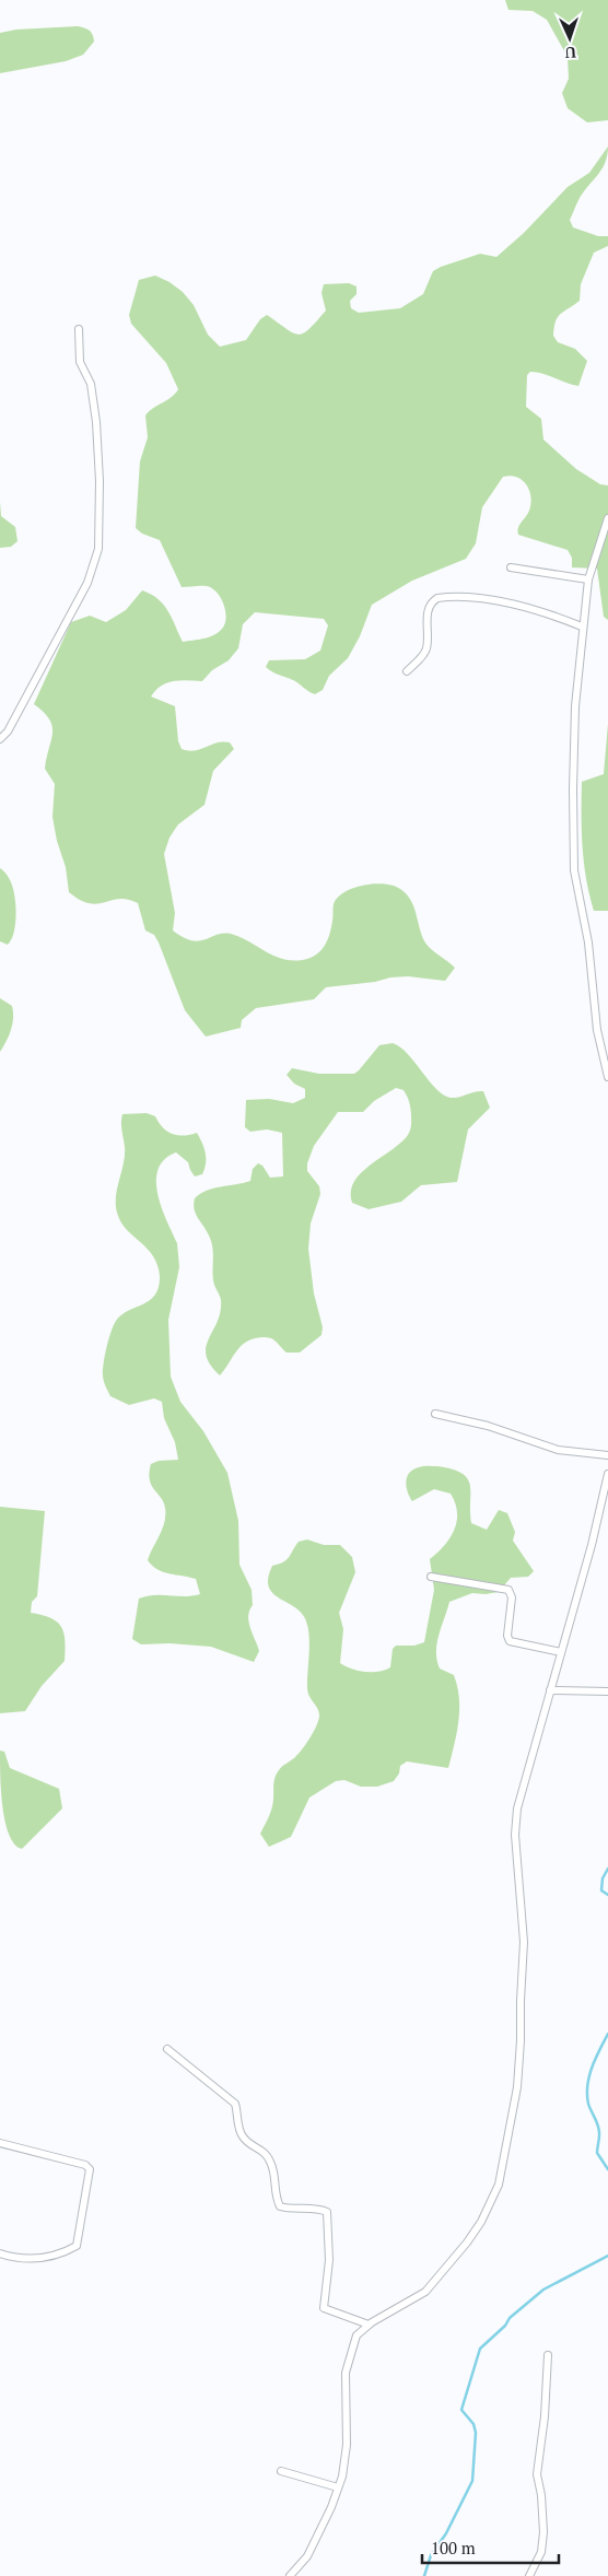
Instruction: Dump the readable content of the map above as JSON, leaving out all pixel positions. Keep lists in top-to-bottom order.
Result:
{
  "scale_bar": "100 m",
  "north": "bottom"
}
